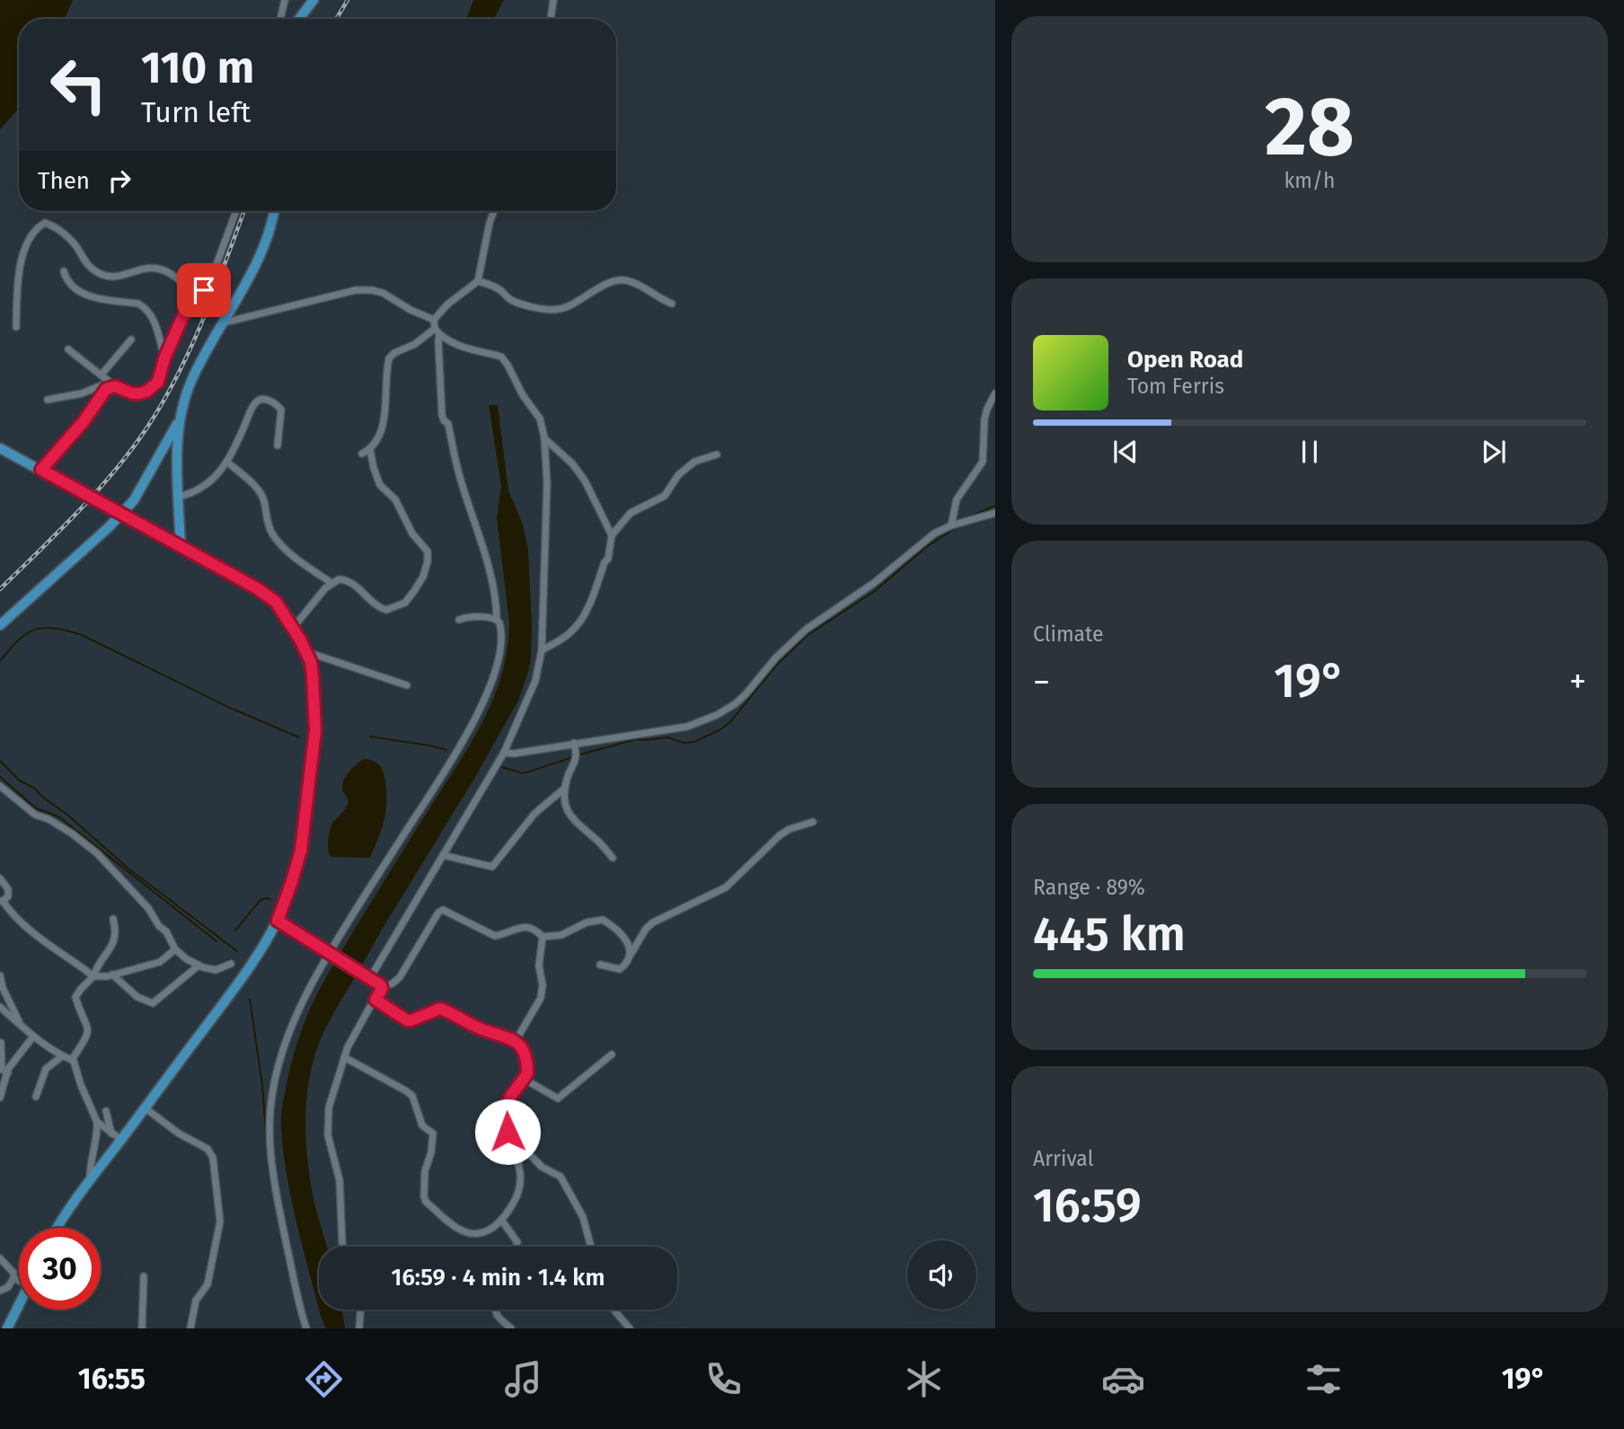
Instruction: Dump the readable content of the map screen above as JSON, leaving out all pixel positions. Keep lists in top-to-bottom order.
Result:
{
  "page": {
    "tile": [
      ["28", "km/h"],
      "Climate",
      ["Range · 89%", "445 km"],
      ["Arrival", "16:59"]
    ],
    "turn": ["110 m", "Turn left"],
    "then": "Then",
    "song": ["Open Road", "Tom Ferris"],
    "heat": ["−", "19°", "+"],
    "limit": "30",
    "trip": "16:59 · 4 min · 1.4 km",
    "tabs": ["16:55", "19°"]
  }
}
